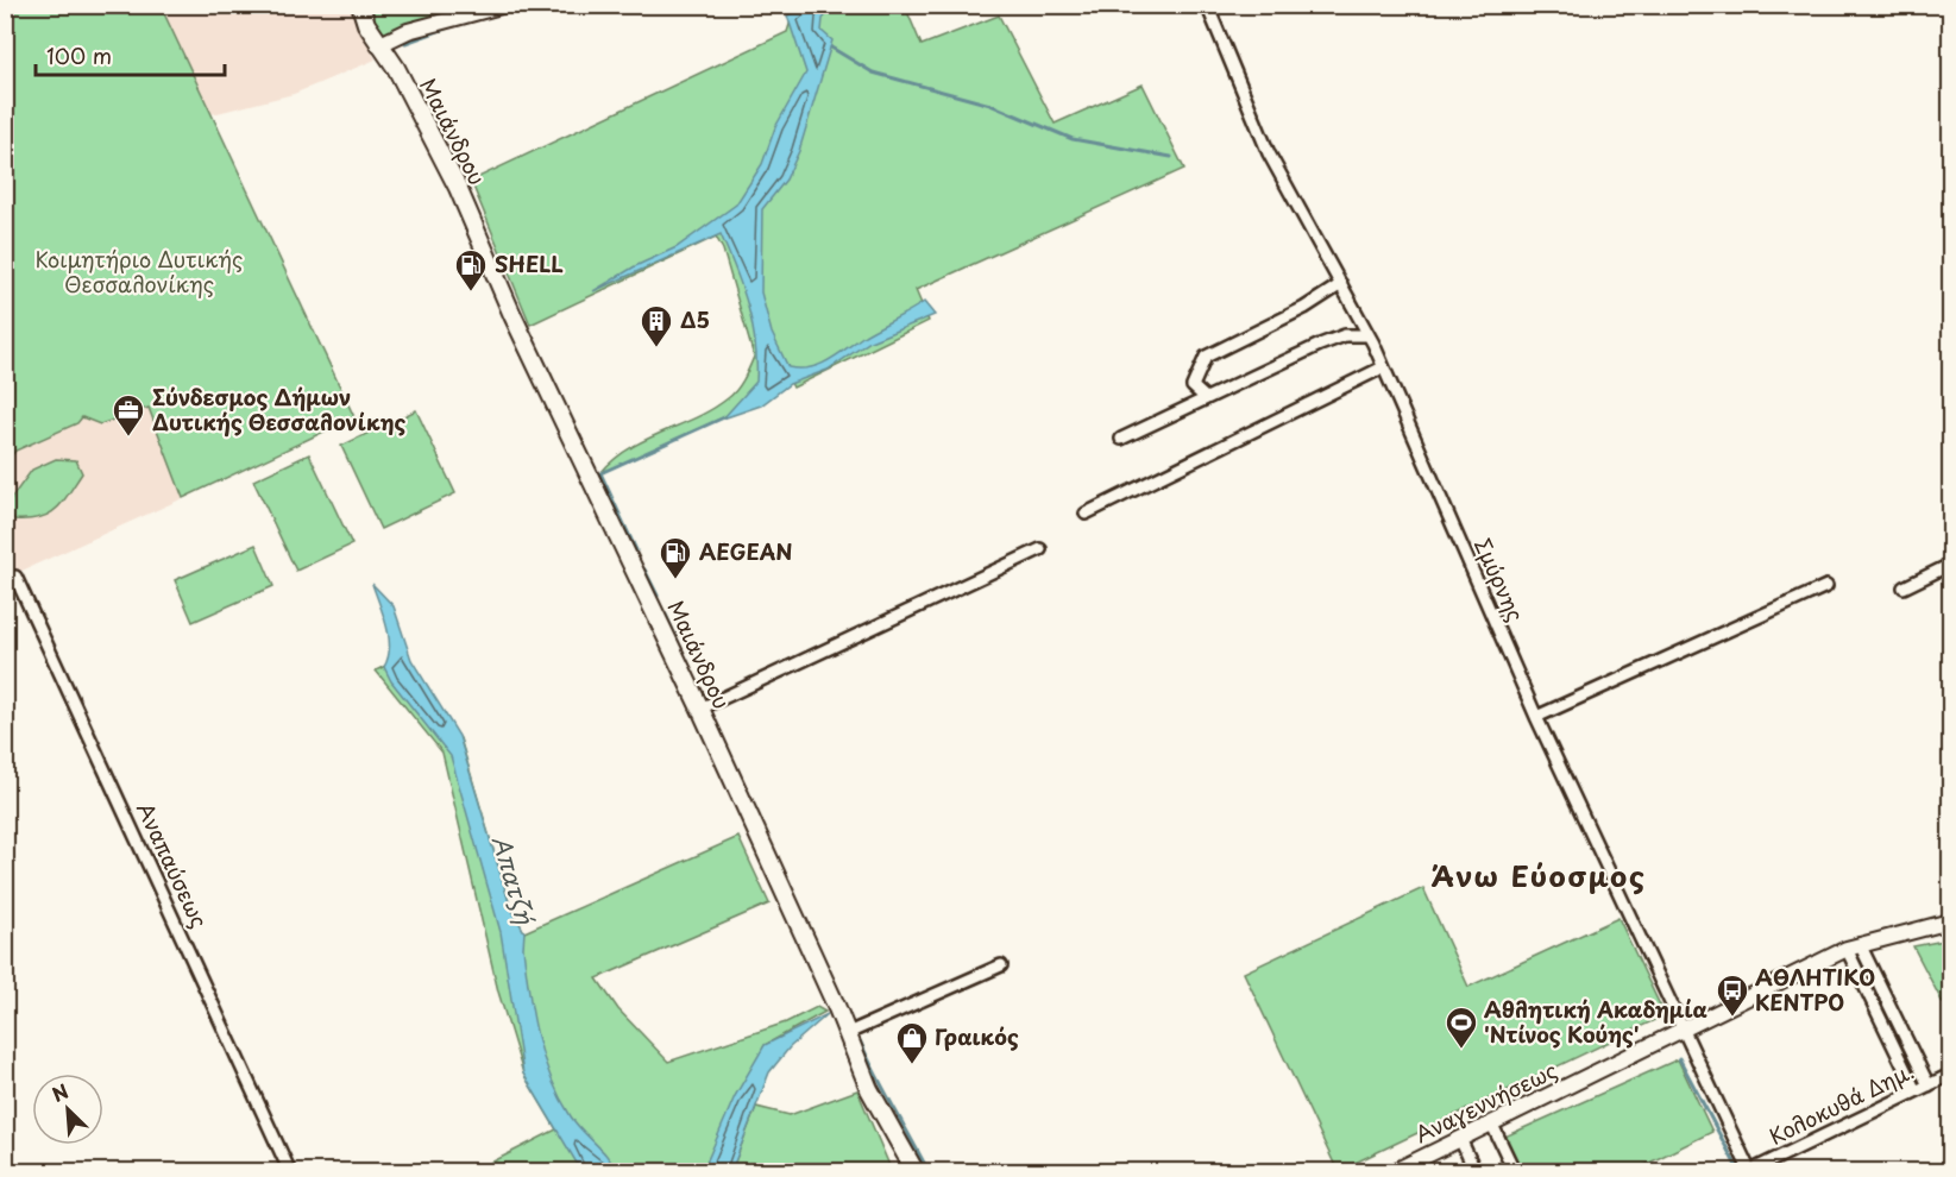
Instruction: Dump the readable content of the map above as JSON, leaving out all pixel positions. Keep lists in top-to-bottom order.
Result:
{
  "streets": {
    "main road": ["Μαιάνδρου"],
    "street": [
      "Σμύρνης",
      "Αναπαύσεως",
      "Αναγεννήσεως",
      "Κολοκυθά Δημ."
    ]
  },
  "crossings": [
    ["Σμύρνης", "Αναγεννήσεως"],
    ["Σμύρνης", "Κολοκυθά Δημ."]
  ],
  "districts": ["Άνω Εύοσμος"],
  "water": ["Απατζή"],
  "parks": ["Κοιμητήριο Δυτικής Θεσσαλονίκης"],
  "places": {
    "fuel station": ["SHELL", "AEGEAN"],
    "building": ["Δ5"],
    "office": ["Σύνδεσμος Δήμων Δυτικής Θεσσαλονίκης"],
    "bus stop": ["ΑΘΛΗΤΙΚΟ ΚΕΝΤΡΟ"],
    "sports": ["Αθλητική Ακαδημία 'Ντίνος Κούης'"],
    "shop": ["Γραικός"]
  },
  "scale_bar": "100 m",
  "north": "top left"
}
